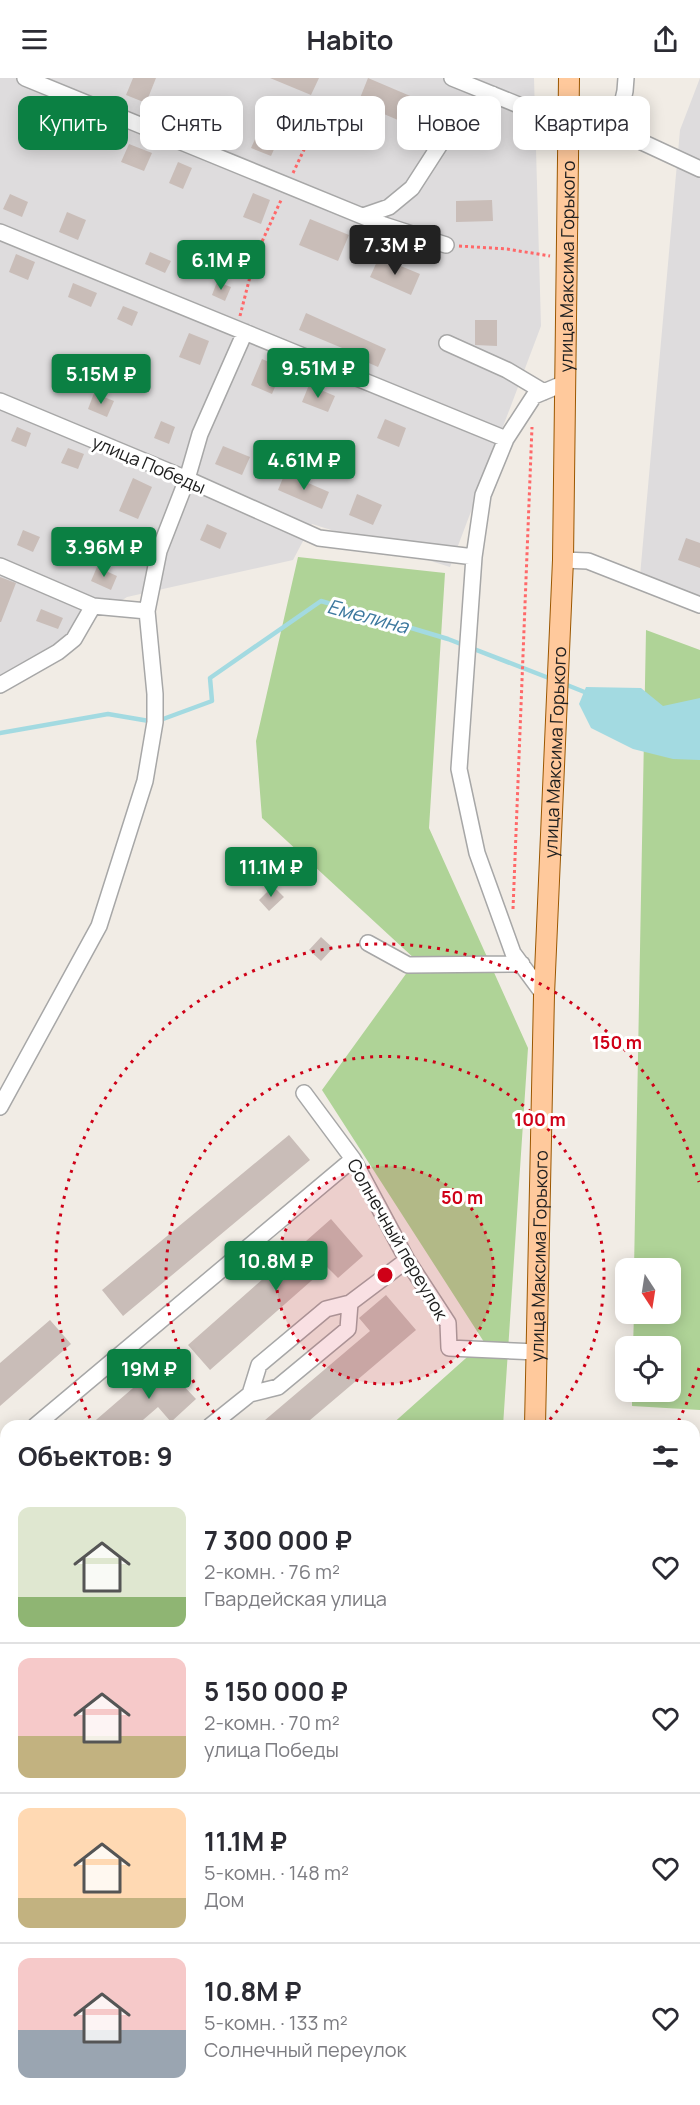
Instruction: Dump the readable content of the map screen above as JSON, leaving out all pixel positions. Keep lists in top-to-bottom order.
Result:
{
  "streets": {
    "main road": ["улица Максима Горького"],
    "street": ["улица Победы", "Солнечный переулок"]
  },
  "crossings": [
    ["улица Максима Горького", "Солнечный переулок"]
  ],
  "water": ["Емелина"],
  "north": "bottom",
  "page": {
    "header": "Habito",
    "chip": [
      "Купить",
      "Снять",
      "Фильтры",
      "Новое",
      "Квартира"
    ],
    "price": [
      "7.3M ₽",
      "6.1M ₽",
      "9.51M ₽",
      "5.15M ₽",
      "4.61M ₽",
      "3.96M ₽",
      "11.1M ₽",
      "10.8M ₽",
      "19M ₽"
    ],
    "heading": "Объектов: 9",
    "list": [
      {
        "name": "7 300 000 ₽",
        "note": "2-комн. · 76 m² · Гвардейская улица"
      },
      {
        "name": "5 150 000 ₽",
        "note": "2-комн. · 70 m² · улица Победы"
      },
      {
        "name": "11.1M ₽",
        "note": "5-комн. · 148 m² · Дом"
      },
      {
        "name": "10.8M ₽",
        "note": "5-комн. · 133 m² · Солнечный переулок"
      }
    ]
  },
  "rings": ["150 m", "100 m", "50 m"]
}
